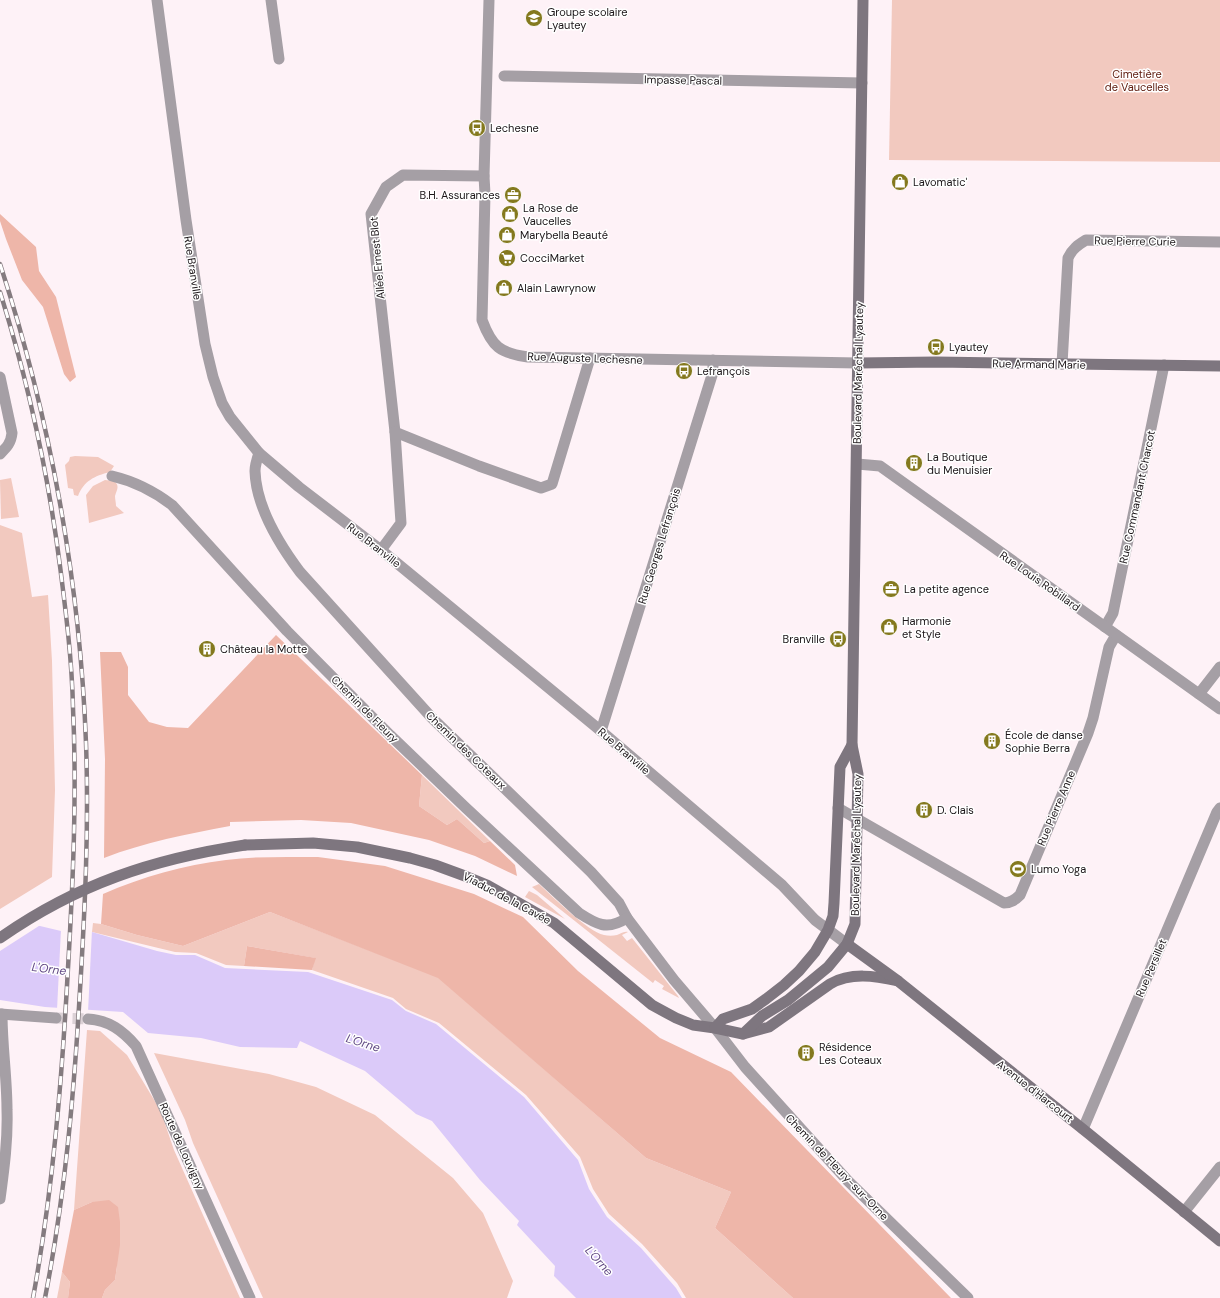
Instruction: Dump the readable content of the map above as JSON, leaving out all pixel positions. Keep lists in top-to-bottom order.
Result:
{
  "streets": {
    "main road": [
      "Rue Armand Marie",
      "Boulevard Maréchal Lyautey",
      "Viaduc de la Cavée",
      "Avenue d'Harcourt"
    ],
    "street": [
      "Impasse Pascal",
      "Rue Pierre Curie",
      "Allée Ernest Blot",
      "Rue Branville",
      "Rue Auguste Lechesne",
      "Rue Commandant Charcot",
      "Rue Georges Lefrançois",
      "Rue Louis Robillard",
      "Chemin de Fleury",
      "Chemin des Coteaux",
      "Rue Pierre Anne",
      "Rue Persillet",
      "Route de Louvigny",
      "Chemin de Fleury-sur-Orne"
    ]
  },
  "crossings": [
    ["Impasse Pascal", "Boulevard Maréchal Lyautey"],
    ["Rue Pierre Curie", "Rue Armand Marie"],
    ["Allée Ernest Blot", "Rue Branville"],
    ["Allée Ernest Blot", "Rue Auguste Lechesne"],
    ["Rue Branville", "Boulevard Maréchal Lyautey"],
    ["Rue Branville", "Rue Georges Lefrançois"],
    ["Rue Branville", "Chemin des Coteaux"],
    ["Rue Branville", "Avenue d'Harcourt"],
    ["Rue Auguste Lechesne", "Rue Armand Marie"],
    ["Rue Auguste Lechesne", "Boulevard Maréchal Lyautey"],
    ["Rue Auguste Lechesne", "Rue Georges Lefrançois"],
    ["Rue Armand Marie", "Boulevard Maréchal Lyautey"],
    ["Rue Armand Marie", "Rue Commandant Charcot"],
    ["Boulevard Maréchal Lyautey", "Rue Louis Robillard"],
    ["Boulevard Maréchal Lyautey", "Chemin des Coteaux"],
    ["Boulevard Maréchal Lyautey", "Rue Pierre Anne"],
    ["Boulevard Maréchal Lyautey", "Viaduc de la Cavée"],
    ["Boulevard Maréchal Lyautey", "Avenue d'Harcourt"],
    ["Boulevard Maréchal Lyautey", "Chemin de Fleury-sur-Orne"],
    ["Rue Commandant Charcot", "Rue Louis Robillard"],
    ["Rue Louis Robillard", "Rue Pierre Anne"],
    ["Chemin de Fleury", "Chemin des Coteaux"],
    ["Chemin des Coteaux", "Viaduc de la Cavée"],
    ["Chemin des Coteaux", "Chemin de Fleury-sur-Orne"],
    ["Viaduc de la Cavée", "Chemin de Fleury-sur-Orne"],
    ["Rue Persillet", "Avenue d'Harcourt"]
  ],
  "water": ["L'Orne"],
  "parks": ["Cimetière de Vaucelles"],
  "places": {
    "school or university": ["Groupe scolaire Lyautey"],
    "bus stop": [
      "Lechesne",
      "Lyautey",
      "Lefrançois",
      "Branville"
    ],
    "shop": [
      "Lavomatic'",
      "La Rose de Vaucelles",
      "Marybella Beauté",
      "Alain Lawrynow",
      "Harmonie et Style"
    ],
    "office": ["B.H. Assurances", "La petite agence"],
    "supermarket": ["CocciMarket"],
    "building": [
      "La Boutique du Menuisier",
      "Château la Motte",
      "École de danse Sophie Berra",
      "D. Clais",
      "Résidence Les Coteaux"
    ],
    "sports": ["Lumo Yoga"]
  }
}
